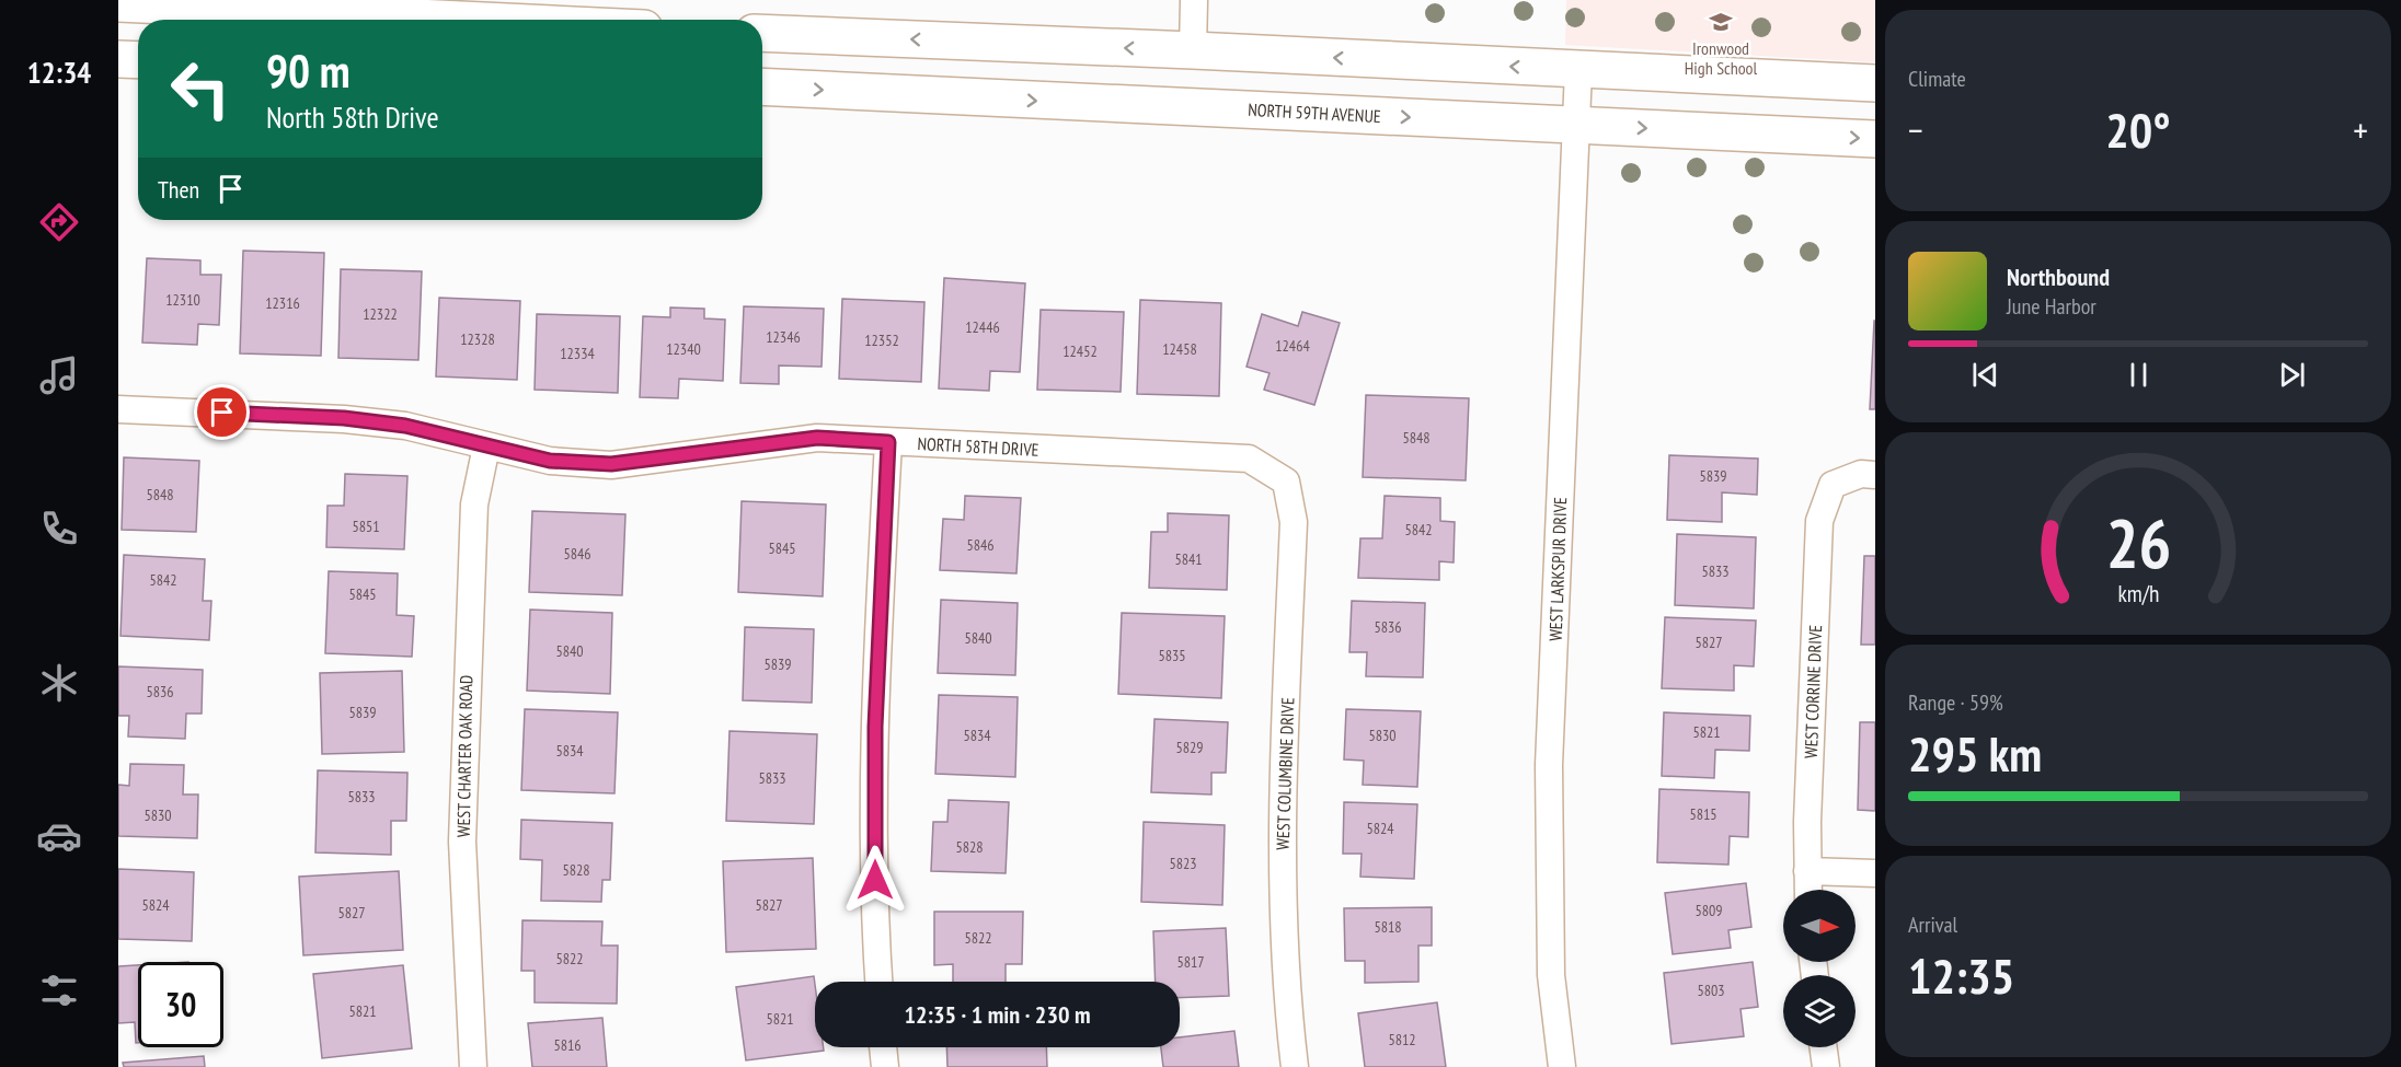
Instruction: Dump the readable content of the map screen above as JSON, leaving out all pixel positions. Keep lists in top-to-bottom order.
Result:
{
  "streets": {
    "main road": ["NORTH 59TH AVENUE"],
    "street": [
      "NORTH 58TH DRIVE",
      "WEST LARKSPUR DRIVE",
      "WEST CORRINE DRIVE",
      "WEST CHARTER OAK ROAD",
      "WEST COLUMBINE DRIVE"
    ]
  },
  "crossings": [
    ["NORTH 59TH AVENUE", "WEST LARKSPUR DRIVE"],
    ["NORTH 58TH DRIVE", "WEST CHARTER OAK ROAD"],
    ["NORTH 58TH DRIVE", "WEST COLUMBINE DRIVE"]
  ],
  "places": {
    "school or university": ["Ironwood High School"]
  },
  "house_numbers": [
    "12310",
    "12316",
    "12322",
    "12446",
    "12346",
    "12328",
    "12352",
    "12464",
    "12340",
    "12458",
    "12452",
    "12334",
    "5848",
    "5839",
    "5848",
    "5851",
    "5842",
    "5846",
    "5845",
    "5846",
    "5841",
    "5833",
    "5842",
    "5845",
    "5836",
    "5840",
    "5827",
    "5840",
    "5835",
    "5839",
    "5836",
    "5839",
    "5821",
    "5834",
    "5830",
    "5829",
    "5834",
    "5833",
    "5833",
    "5815",
    "5830",
    "5824",
    "5828",
    "5823",
    "5828",
    "5824",
    "5827",
    "5809",
    "5827",
    "5818",
    "5822",
    "5822",
    "5817",
    "5803",
    "5821",
    "5821",
    "5812",
    "5816"
  ],
  "north": "right",
  "page": {
    "tabs": "12:34",
    "tile": [
      "Climate",
      ["Range · 59%", "295 km"],
      ["Arrival", "12:35"]
    ],
    "turn": ["90 m", "North 58th Drive"],
    "heat": ["−", "20°", "+"],
    "then": "Then",
    "song": ["Northbound", "June Harbor"],
    "limit": "30",
    "trip": "12:35 · 1 min · 230 m",
    "gauge": ["26", "km/h"]
  }
}
